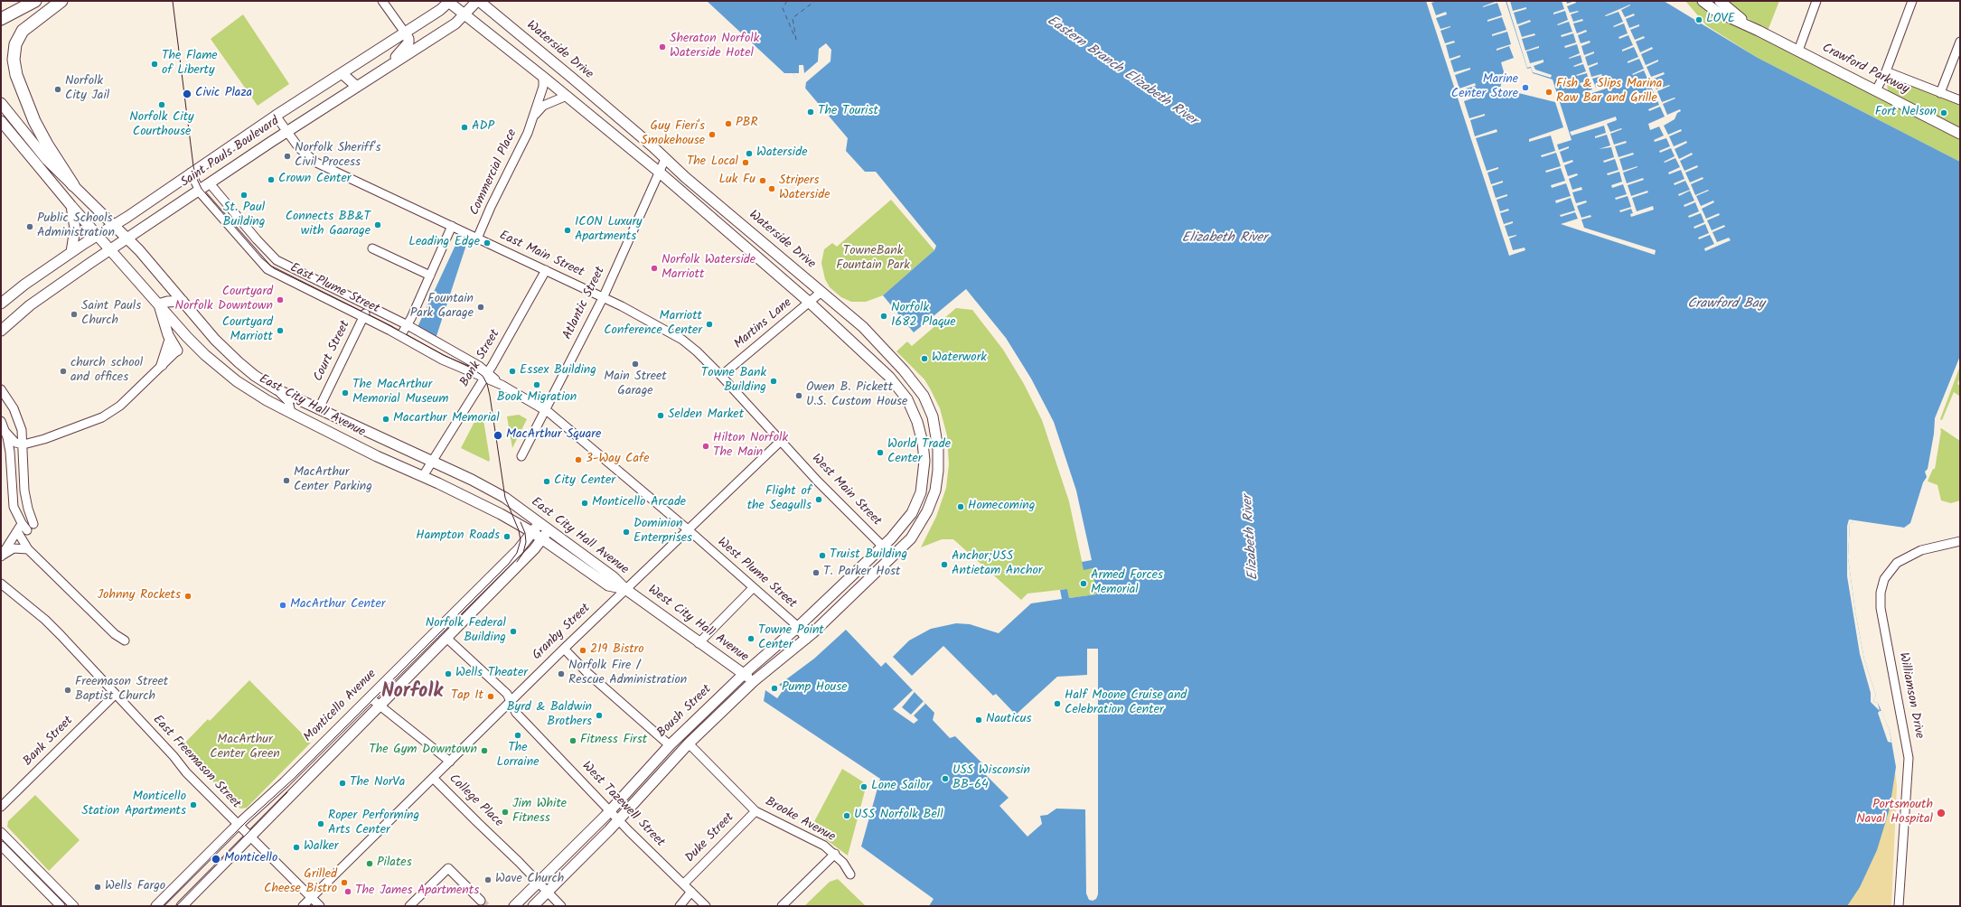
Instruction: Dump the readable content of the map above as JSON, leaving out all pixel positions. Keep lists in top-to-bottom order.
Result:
{
  "streets": {
    "main road": [
      "Waterside Drive",
      "Crawford Parkway",
      "Saint Pauls Boulevard",
      "East City Hall Avenue",
      "West City Hall Avenue",
      "Monticello Avenue",
      "Boush Street"
    ],
    "street": [
      "Commercial Place",
      "East Main Street",
      "East Plume Street",
      "Atlantic Street",
      "Martins Lane",
      "Court Street",
      "Bank Street",
      "West Main Street",
      "West Plume Street",
      "Granby Street",
      "Williamson Drive",
      "East Freemason Street",
      "College Place",
      "West Tazewell Street",
      "Brooke Avenue",
      "Duke Street"
    ]
  },
  "crossings": [
    ["Waterside Drive", "Saint Pauls Boulevard"],
    ["Waterside Drive", "Atlantic Street"],
    ["Waterside Drive", "Martins Lane"],
    ["Waterside Drive", "West Main Street"],
    ["Waterside Drive", "Boush Street"],
    ["Saint Pauls Boulevard", "East Main Street"],
    ["Saint Pauls Boulevard", "East Plume Street"],
    ["Saint Pauls Boulevard", "East City Hall Avenue"],
    ["Commercial Place", "East Main Street"],
    ["East Main Street", "Atlantic Street"],
    ["East Main Street", "Martins Lane"],
    ["East Main Street", "Bank Street"],
    ["East Main Street", "West Main Street"],
    ["East Main Street", "Granby Street"],
    ["East Plume Street", "Atlantic Street"],
    ["East Plume Street", "Court Street"],
    ["East Plume Street", "Bank Street"],
    ["East Plume Street", "West Plume Street"],
    ["East Plume Street", "Granby Street"],
    ["Court Street", "East City Hall Avenue"],
    ["Bank Street", "East City Hall Avenue"],
    ["Bank Street", "East Freemason Street"],
    ["East City Hall Avenue", "West City Hall Avenue"],
    ["East City Hall Avenue", "Granby Street"],
    ["East City Hall Avenue", "Monticello Avenue"],
    ["West Main Street", "Granby Street"],
    ["West Main Street", "Boush Street"],
    ["West Plume Street", "Granby Street"],
    ["West Plume Street", "Boush Street"],
    ["West City Hall Avenue", "Granby Street"],
    ["West City Hall Avenue", "Boush Street"],
    ["Granby Street", "East Freemason Street"],
    ["Granby Street", "College Place"],
    ["Granby Street", "West Tazewell Street"],
    ["Monticello Avenue", "East Freemason Street"],
    ["Boush Street", "College Place"],
    ["Boush Street", "West Tazewell Street"],
    ["Boush Street", "Brooke Avenue"],
    ["West Tazewell Street", "Duke Street"],
    ["Brooke Avenue", "Duke Street"]
  ],
  "districts": ["Norfolk"],
  "water": ["Eastern Branch Elizabeth River", "Elizabeth River", "Crawford Bay"],
  "parks": ["TowneBank Fountain Park", "MacArthur Center Green"],
  "places": [
    "LOVE",
    "Sheraton Norfolk Waterside Hotel",
    "The Flame of Liberty",
    "Marine Center Store",
    "Norfolk City Jail",
    "Fish & Slips Marina Raw Bar and Grille",
    "Civic Plaza",
    "Norfolk City Courthouse",
    "The Tourist",
    "Fort Nelson",
    "PBR",
    "ADP",
    "Guy Fieri's Smokehouse",
    "Waterside",
    "Norfolk Sheriff's Civil Process",
    "The Local",
    "Crown Center",
    "Luk Fu",
    "Stripers Waterside",
    "St. Paul Building",
    "Connects BB&T with Gaarage",
    "Public Schools Administration",
    "ICON Luxury Apartments",
    "Leading Edge",
    "Norfolk Waterside Marriott",
    "Courtyard Norfolk Downtown",
    "Fountain Park Garage",
    "Saint Pauls Church",
    "Norfolk 1682 Plaque",
    "Marriott Conference Center",
    "Courtyard Marriott",
    "Waterwork",
    "Main Street Garage",
    "church school and offices",
    "Essex Building",
    "Towne Bank Building",
    "Book Migration",
    "The MacArthur Memorial Museum",
    "Owen B. Pickett U.S. Custom House",
    "Selden Market",
    "Macarthur Memorial",
    "MacArthur Square",
    "Hilton Norfolk The Main",
    "World Trade Center",
    "3-Way Cafe",
    "MacArthur Center Parking",
    "City Center",
    "Flight of the Seagulls",
    "Monticello Arcade",
    "Homecoming",
    "Dominion Enterprises",
    "Hampton Roads",
    "Truist Building",
    "Anchor;USS Antietam Anchor",
    "T. Parker Host",
    "Armed Forces Memorial",
    "Johnny Rockets",
    "MacArthur Center",
    "Norfolk Federal Building",
    "Towne Point Center",
    "219 Bistro",
    "Wells Theater",
    "Norfolk Fire / Rescue Administration",
    "Pump House",
    "Freemason Street Baptist Church",
    "Tap It",
    "Half Moone Cruise and Celebration Center",
    "Byrd & Baldwin Brothers",
    "Nauticus",
    "The Lorraine",
    "Fitness First",
    "The Gym Downtown",
    "USS Wisconsin BB-64",
    "The NorVa",
    "Lone Sailor",
    "Monticello Station Apartments",
    "Jim White Fitness",
    "Portsmouth Naval Hospital",
    "USS Norfolk Bell",
    "Roper Performing Arts Center",
    "Walker",
    "Monticello",
    "Pilates",
    "Wave Church",
    "Grilled Cheese Bistro",
    "Wells Fargo",
    "The James Apartments"
  ]
}
